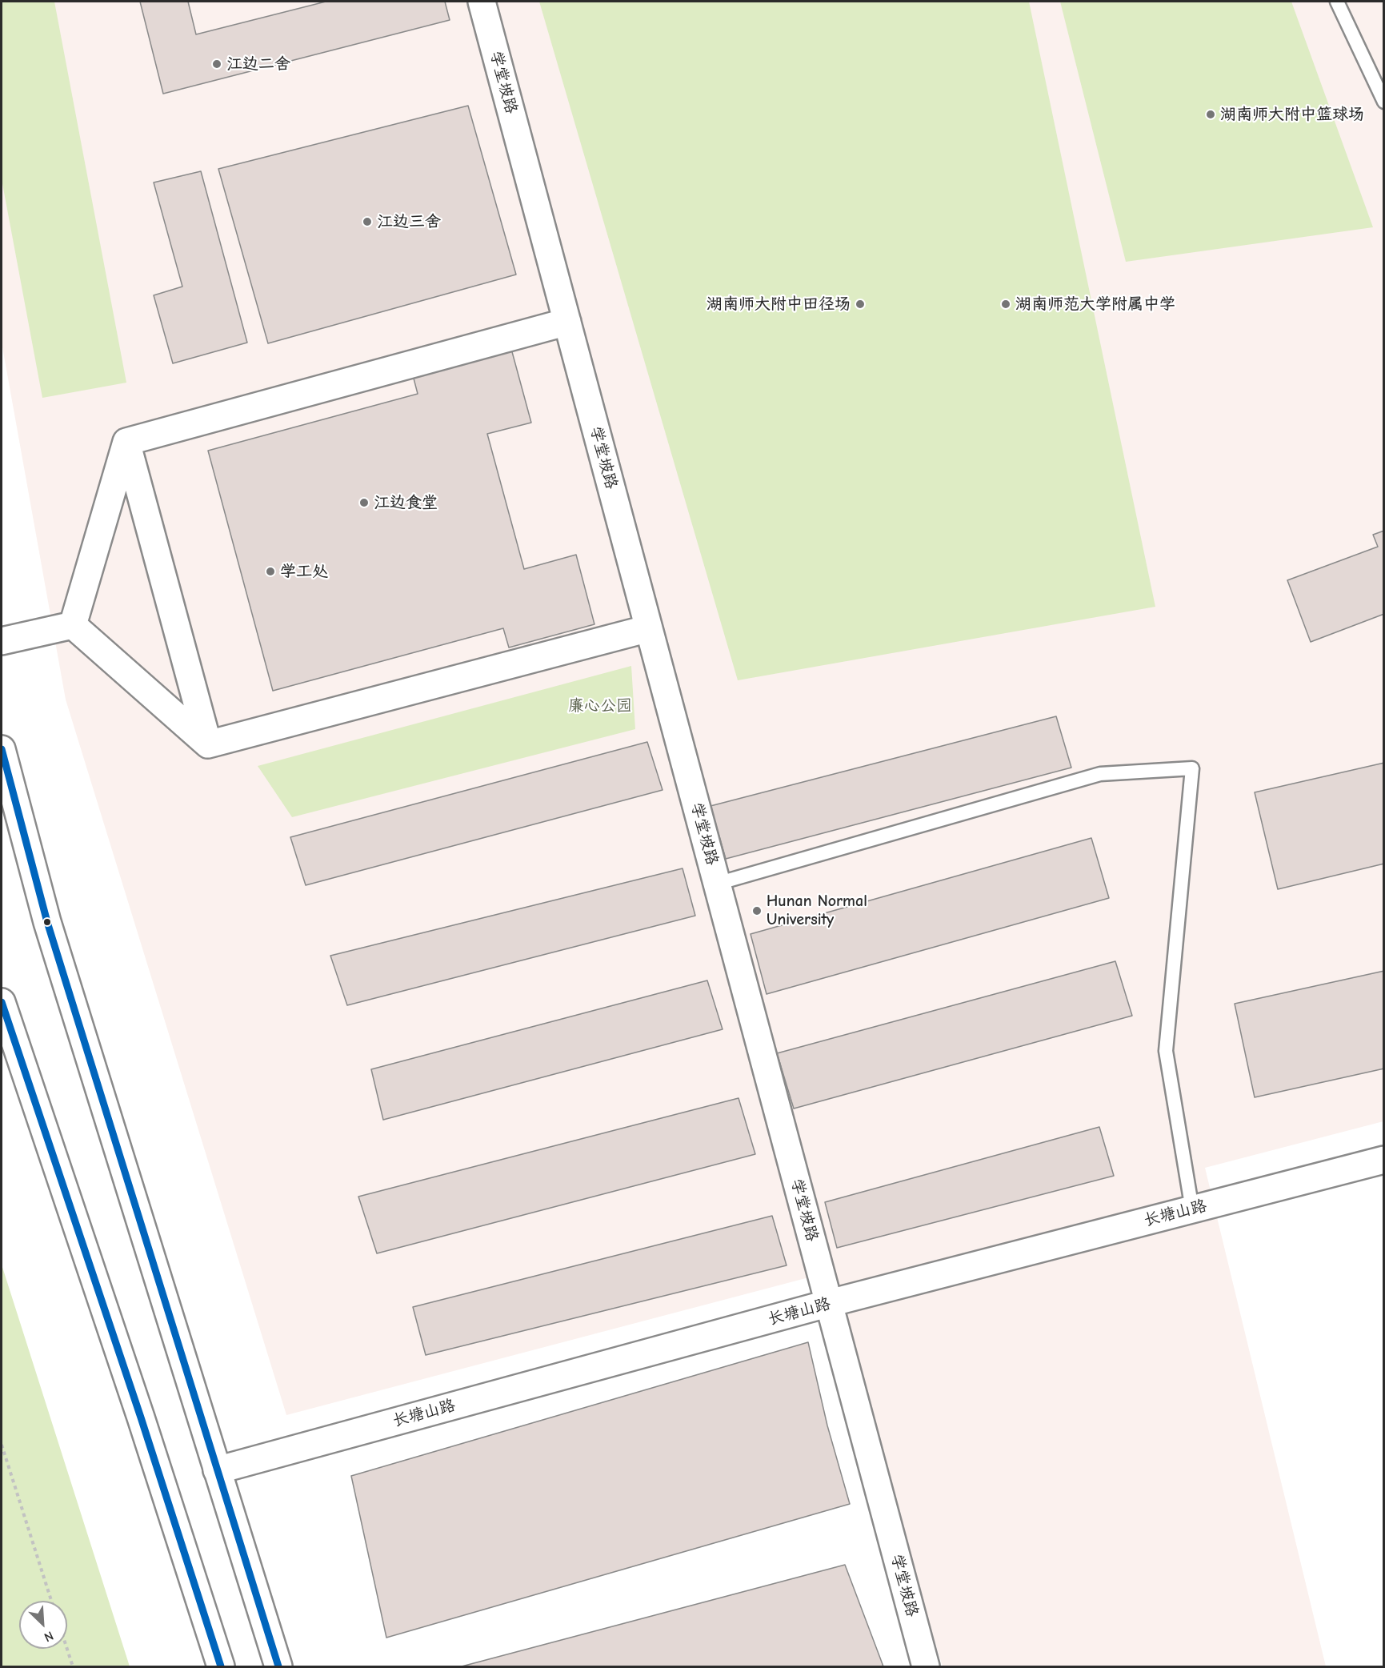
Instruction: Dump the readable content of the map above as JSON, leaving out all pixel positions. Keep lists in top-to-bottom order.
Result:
{
  "streets": {
    "street": ["学堂坡路", "长塘山路"]
  },
  "crossings": [
    ["学堂坡路", "长塘山路"]
  ],
  "parks": ["廉心公园"],
  "places": [
    "江边二舍",
    "湖南师大附中篮球场",
    "江边三舍",
    "湖南师大附中田径场",
    "湖南师范大学附属中学",
    "江边食堂",
    "学工处",
    "Hunan Normal University"
  ],
  "north": "bottom right"
}
